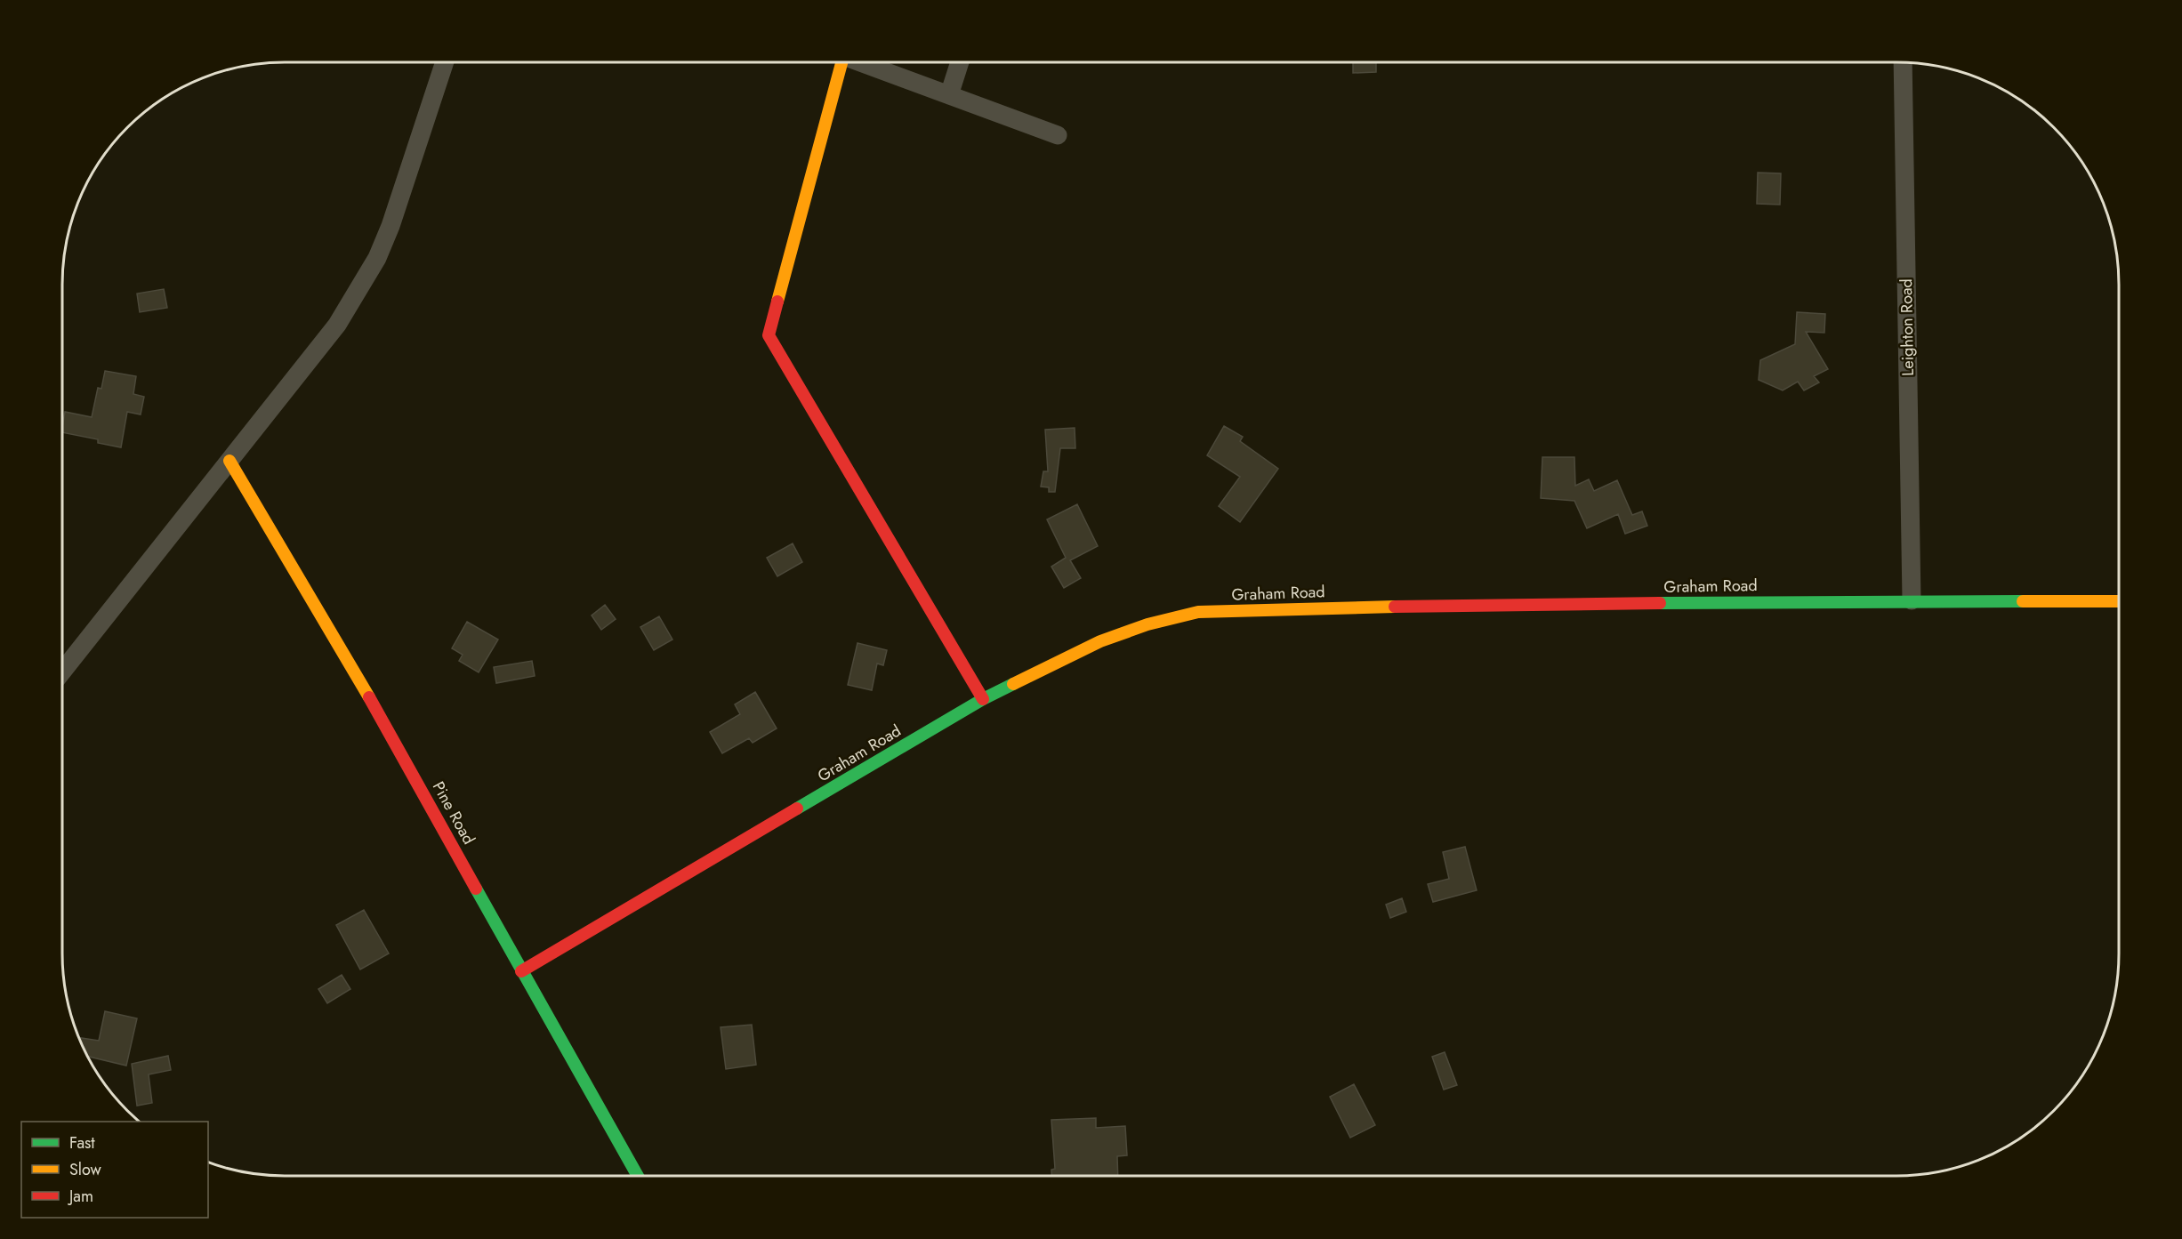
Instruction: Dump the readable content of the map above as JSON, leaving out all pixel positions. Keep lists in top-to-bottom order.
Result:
{
  "streets": {
    "street": ["Leighton Road", "Graham Road", "Pine Road"]
  },
  "crossings": [
    ["Leighton Road", "Graham Road"],
    ["Graham Road", "Pine Road"]
  ],
  "legend": ["Fast", "Slow", "Jam"]
}
